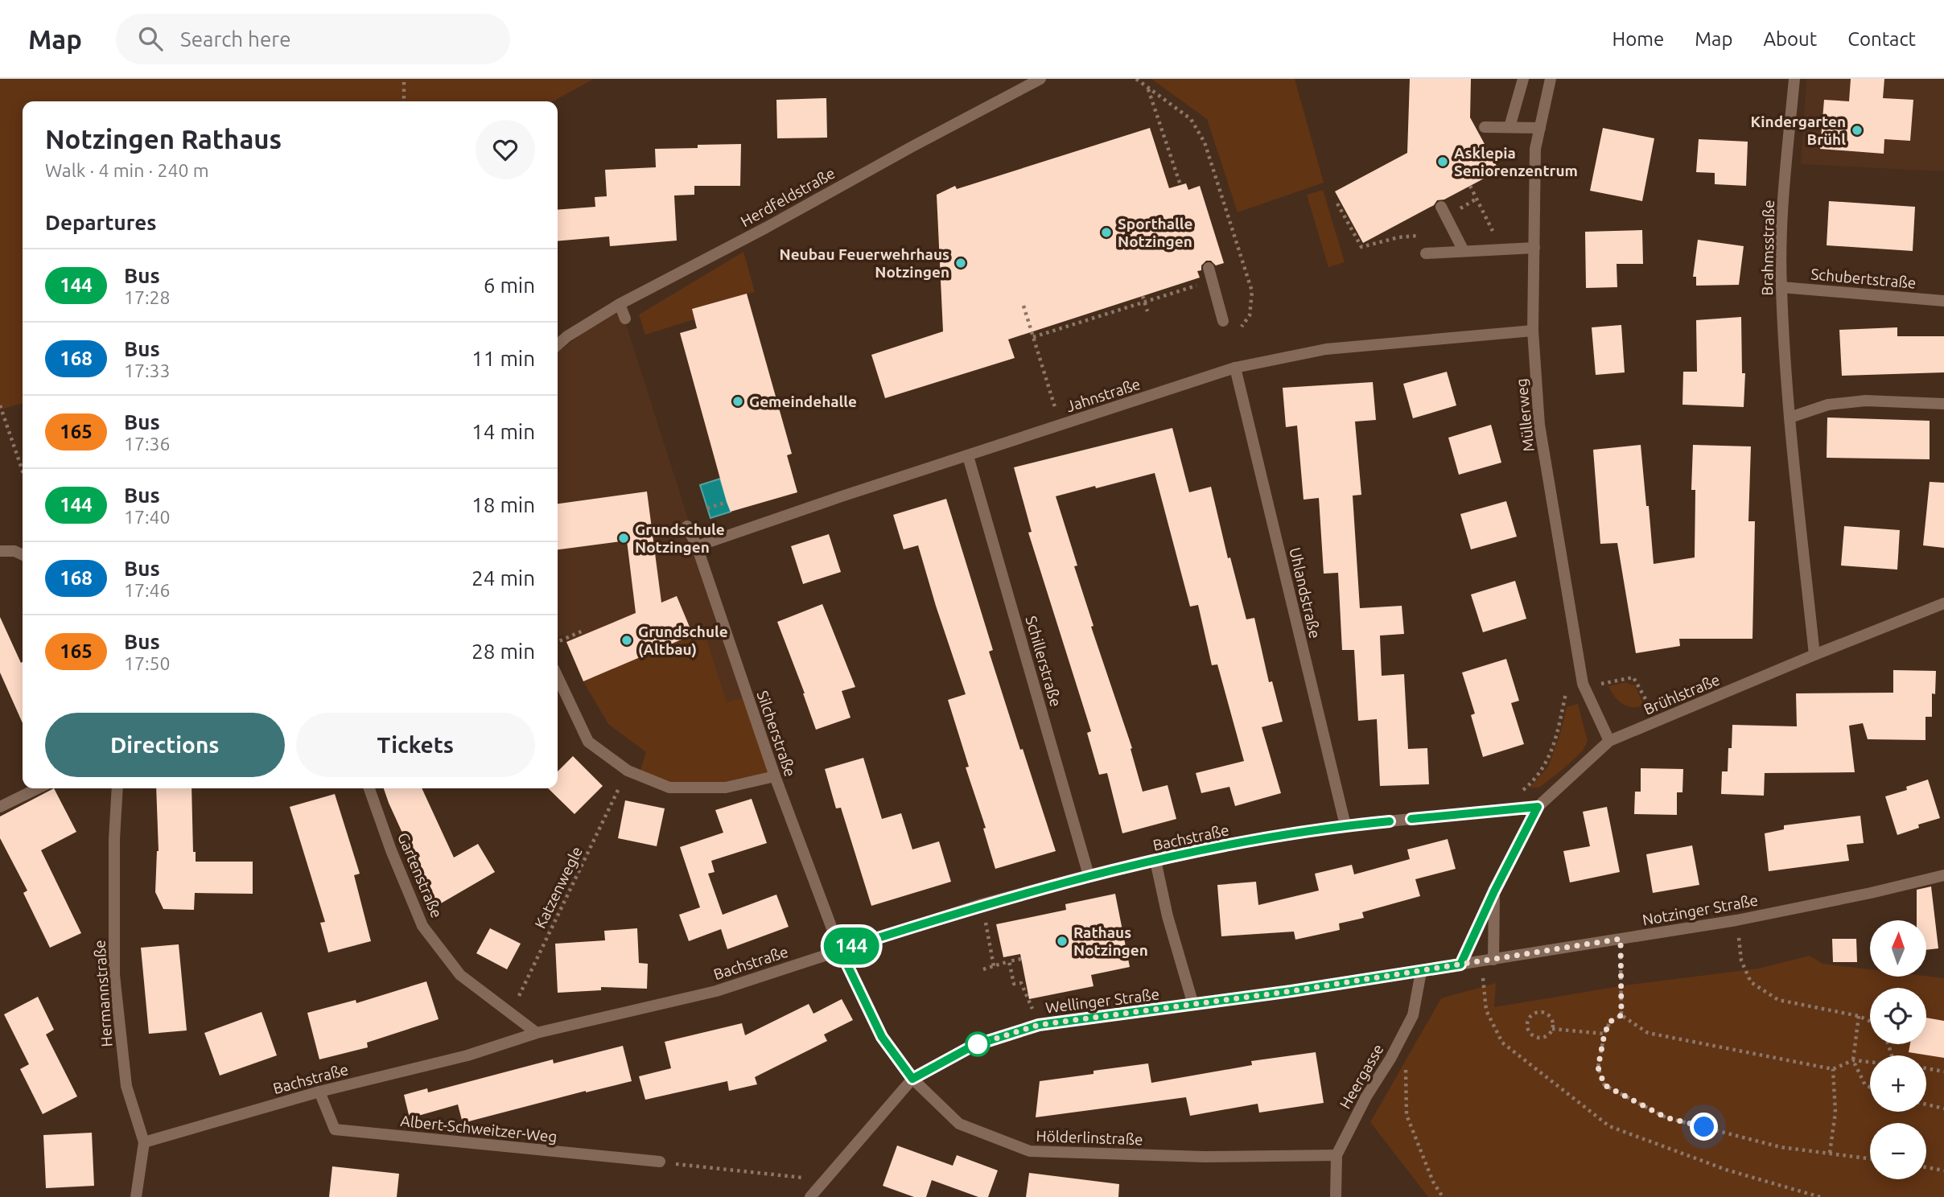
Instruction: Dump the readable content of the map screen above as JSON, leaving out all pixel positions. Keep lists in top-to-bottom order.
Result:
{
  "streets": {
    "street": [
      "Herdfeldstraße",
      "Brahmsstraße",
      "Schubertstraße",
      "Jahnstraße",
      "Müllerweg",
      "Uhlandstraße",
      "Schillerstraße",
      "Brühlstraße",
      "Silcherstraße",
      "Bachstraße",
      "Gartenstraße",
      "Notzinger Straße",
      "Hermannstraße",
      "Wellinger Straße",
      "Heergasse",
      "Albert-Schweitzer-Weg",
      "Hölderlinstraße"
    ],
    "path": ["Katzenwegle"]
  },
  "crossings": [
    ["Brahmsstraße", "Schubertstraße"],
    ["Brahmsstraße", "Brühlstraße"],
    ["Jahnstraße", "Müllerweg"],
    ["Jahnstraße", "Uhlandstraße"],
    ["Jahnstraße", "Schillerstraße"],
    ["Jahnstraße", "Silcherstraße"],
    ["Müllerweg", "Brühlstraße"],
    ["Uhlandstraße", "Bachstraße"],
    ["Schillerstraße", "Bachstraße"],
    ["Brühlstraße", "Bachstraße"],
    ["Brühlstraße", "Notzinger Straße"],
    ["Brühlstraße", "Wellinger Straße"],
    ["Silcherstraße", "Bachstraße"],
    ["Silcherstraße", "Hölderlinstraße"],
    ["Bachstraße", "Gartenstraße"],
    ["Bachstraße", "Hermannstraße"],
    ["Bachstraße", "Albert-Schweitzer-Weg"],
    ["Bachstraße", "Hölderlinstraße"],
    ["Gartenstraße", "Katzenwegle"],
    ["Notzinger Straße", "Wellinger Straße"],
    ["Wellinger Straße", "Heergasse"],
    ["Wellinger Straße", "Hölderlinstraße"],
    ["Heergasse", "Hölderlinstraße"]
  ],
  "places": [
    "Kindergarten Brühl",
    "Asklepia Seniorenzentrum",
    "Sporthalle Notzingen",
    "Neubau Feuerwehrhaus Notzingen",
    "Gemeindehalle",
    "Grundschule Notzingen",
    "Grundschule (Altbau)",
    "Rathaus Notzingen"
  ],
  "lines": ["bus line 144"],
  "north": "top",
  "page": {
    "header": "Map",
    "search": "Search here",
    "nav": [
      "Home",
      "Map",
      "About",
      "Contact"
    ],
    "on_map": "144",
    "heading": [
      ["Notzingen Rathaus", "Walk · 4 min · 240 m"],
      "Departures"
    ],
    "list": [
      {
        "mark": "144",
        "name": "Bus",
        "note": "17:28",
        "value": "6 min"
      },
      {
        "mark": "168",
        "name": "Bus",
        "note": "17:33",
        "value": "11 min"
      },
      {
        "mark": "165",
        "name": "Bus",
        "note": "17:36",
        "value": "14 min"
      },
      {
        "mark": "144",
        "name": "Bus",
        "note": "17:40",
        "value": "18 min"
      },
      {
        "mark": "168",
        "name": "Bus",
        "note": "17:46",
        "value": "24 min"
      },
      {
        "mark": "165",
        "name": "Bus",
        "note": "17:50",
        "value": "28 min"
      }
    ],
    "buttons": ["Directions", "Tickets"],
    "map_buttons": ["+", "−"]
  }
}
